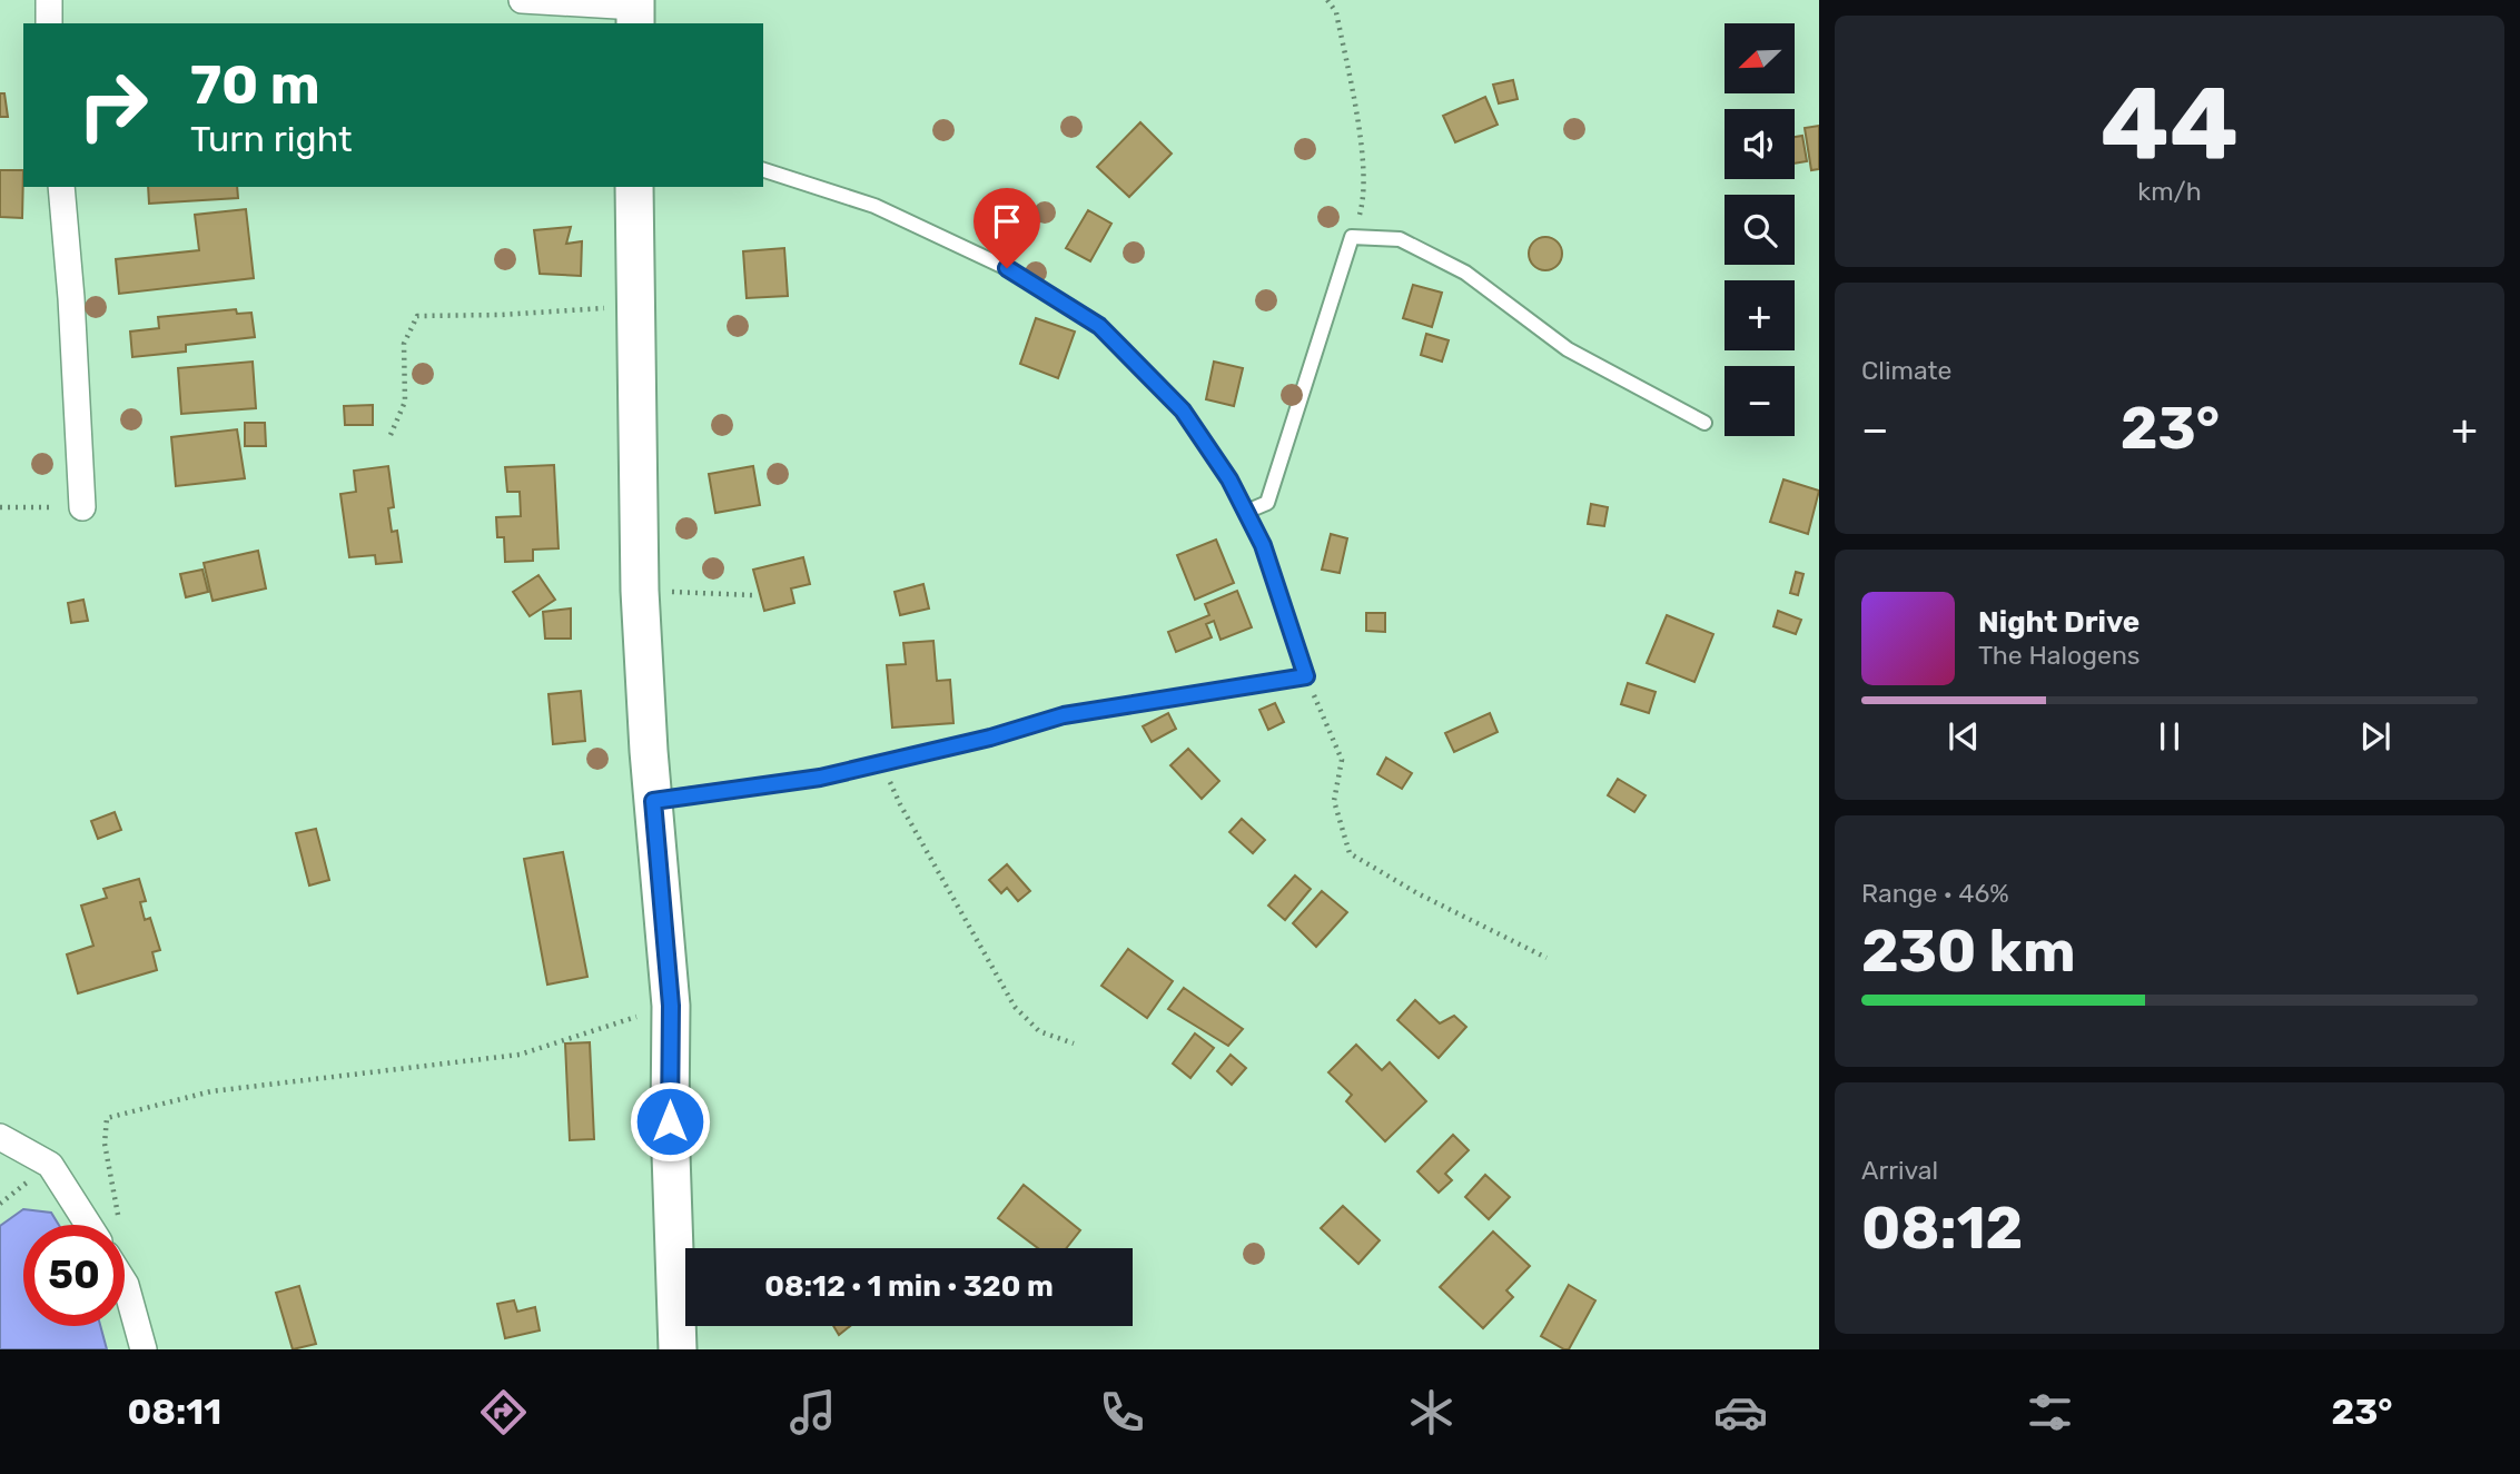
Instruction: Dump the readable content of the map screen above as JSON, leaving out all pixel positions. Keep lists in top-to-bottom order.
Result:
{
  "north": "bottom left",
  "page": {
    "tile": [
      ["44", "km/h"],
      "Climate",
      ["Range · 46%", "230 km"],
      ["Arrival", "08:12"]
    ],
    "map_buttons": ["+", "−"],
    "turn": ["70 m", "Turn right"],
    "heat": ["−", "23°", "+"],
    "song": ["Night Drive", "The Halogens"],
    "limit": "50",
    "trip": "08:12 · 1 min · 320 m",
    "tabs": ["08:11", "23°"]
  }
}
